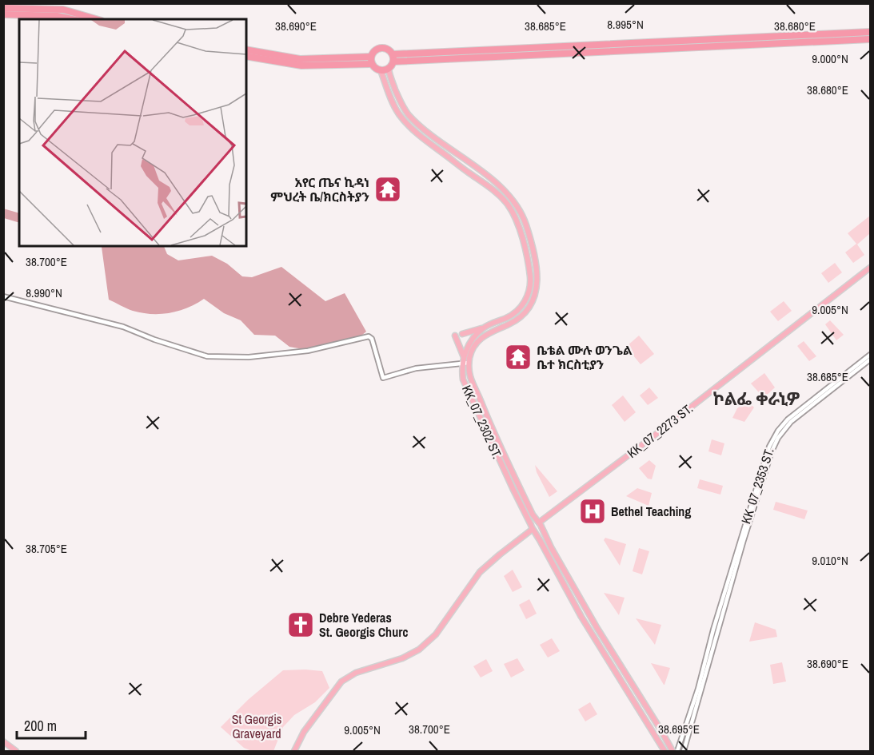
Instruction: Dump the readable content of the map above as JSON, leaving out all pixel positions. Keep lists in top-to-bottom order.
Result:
{
  "streets": {
    "main road": ["KK_07_2302 ST.", "KK_07_2273 ST."],
    "street": ["KK_07_2353 ST."]
  },
  "crossings": [
    ["KK_07_2302 ST.", "KK_07_2273 ST."]
  ],
  "districts": ["ኮልፌ ቀራኒዎ"],
  "parks": ["St Georgis Graveyard"],
  "places": {
    "temple": ["አየር ጤና ኪዳነ ምህረት ቤ/ክርስትያን", "ቤቴል ሙሉ ወንጌል ቤተ ክርስቲያን"],
    "hospital": ["Bethel Teaching"],
    "church": ["Debre Yederas St. Georgis Churc"]
  },
  "scale_bar": "200 m",
  "coordinates": [
    "8.995°N",
    "38.680°E",
    "38.690°E",
    "38.685°E",
    "9.000°N",
    "38.700°E",
    "8.990°N",
    "9.005°N",
    "38.705°E",
    "9.010°N",
    "38.695°E"
  ]
}
